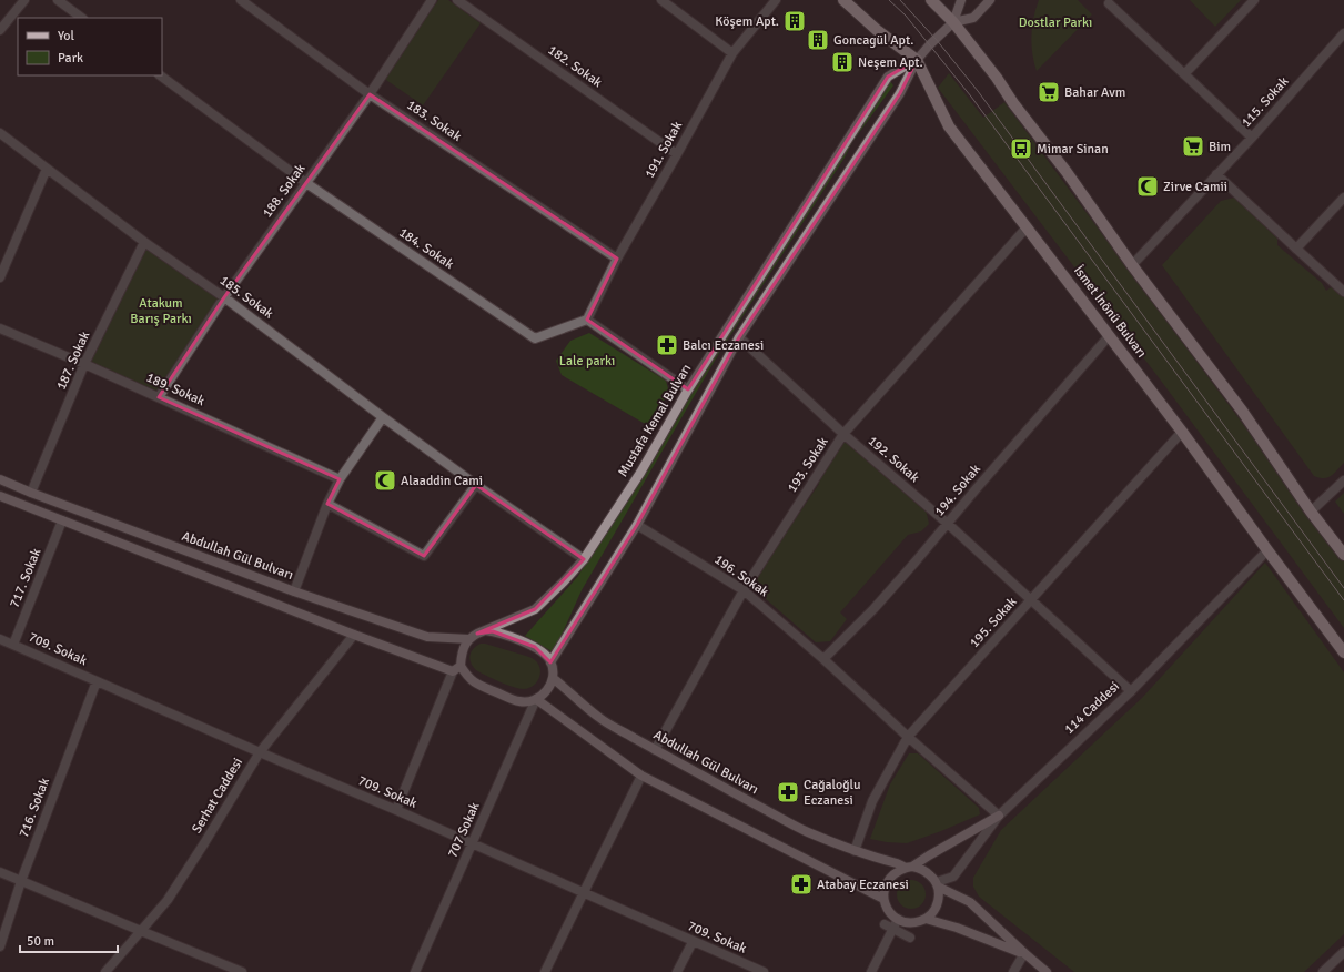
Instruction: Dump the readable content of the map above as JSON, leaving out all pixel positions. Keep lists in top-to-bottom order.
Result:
{
  "streets": {
    "main road": ["İsmet İnönü Bulvarı", "Mustafa Kemal Bulvarı", "Abdullah Gül Bulvarı"],
    "street": [
      "182. Sokak",
      "115. Sokak",
      "183. Sokak",
      "191. Sokak",
      "188. Sokak",
      "184. Sokak",
      "185. Sokak",
      "187. Sokak",
      "189. Sokak",
      "192. Sokak",
      "193. Sokak",
      "194. Sokak",
      "196. Sokak",
      "717. Sokak",
      "195. Sokak",
      "709. Sokak",
      "114 Caddesi",
      "Serhat Caddesi",
      "716. Sokak",
      "707 Sokak"
    ]
  },
  "crossings": [
    ["182. Sokak", "191. Sokak"],
    ["183. Sokak", "191. Sokak"],
    ["183. Sokak", "188. Sokak"],
    ["191. Sokak", "184. Sokak"],
    ["188. Sokak", "184. Sokak"],
    ["188. Sokak", "185. Sokak"],
    ["188. Sokak", "189. Sokak"],
    ["185. Sokak", "187. Sokak"],
    ["185. Sokak", "Mustafa Kemal Bulvarı"],
    ["İsmet İnönü Bulvarı", "Mustafa Kemal Bulvarı"],
    ["İsmet İnönü Bulvarı", "193. Sokak"],
    ["İsmet İnönü Bulvarı", "194. Sokak"],
    ["İsmet İnönü Bulvarı", "195. Sokak"],
    ["İsmet İnönü Bulvarı", "114 Caddesi"],
    ["187. Sokak", "189. Sokak"],
    ["187. Sokak", "Abdullah Gül Bulvarı"],
    ["Mustafa Kemal Bulvarı", "192. Sokak"],
    ["Mustafa Kemal Bulvarı", "Abdullah Gül Bulvarı"],
    ["Mustafa Kemal Bulvarı", "196. Sokak"],
    ["Mustafa Kemal Bulvarı", "707 Sokak"],
    ["192. Sokak", "193. Sokak"],
    ["192. Sokak", "194. Sokak"],
    ["192. Sokak", "195. Sokak"],
    ["192. Sokak", "114 Caddesi"],
    ["193. Sokak", "Abdullah Gül Bulvarı"],
    ["193. Sokak", "196. Sokak"],
    ["194. Sokak", "196. Sokak"],
    ["Abdullah Gül Bulvarı", "195. Sokak"],
    ["Abdullah Gül Bulvarı", "114 Caddesi"],
    ["Abdullah Gül Bulvarı", "707 Sokak"],
    ["196. Sokak", "195. Sokak"],
    ["196. Sokak", "114 Caddesi"],
    ["717. Sokak", "709. Sokak"],
    ["709. Sokak", "Serhat Caddesi"],
    ["709. Sokak", "716. Sokak"],
    ["709. Sokak", "707 Sokak"]
  ],
  "parks": ["Dostlar Parkı", "Atakum Barış Parkı", "Lale parkı"],
  "places": {
    "building": ["Köşem Apt.", "Goncagül Apt.", "Neşem Apt."],
    "supermarket": ["Bahar Avm", "Bim"],
    "bus stop": ["Mimar Sinan"],
    "mosque": ["Zirve Camii", "Alaaddin Cami"],
    "pharmacy": ["Balcı Eczanesi", "Cağaloğlu Eczanesi", "Atabay Eczanesi"]
  },
  "legend": ["Yol", "Park"],
  "scale_bar": "50 m"
}
